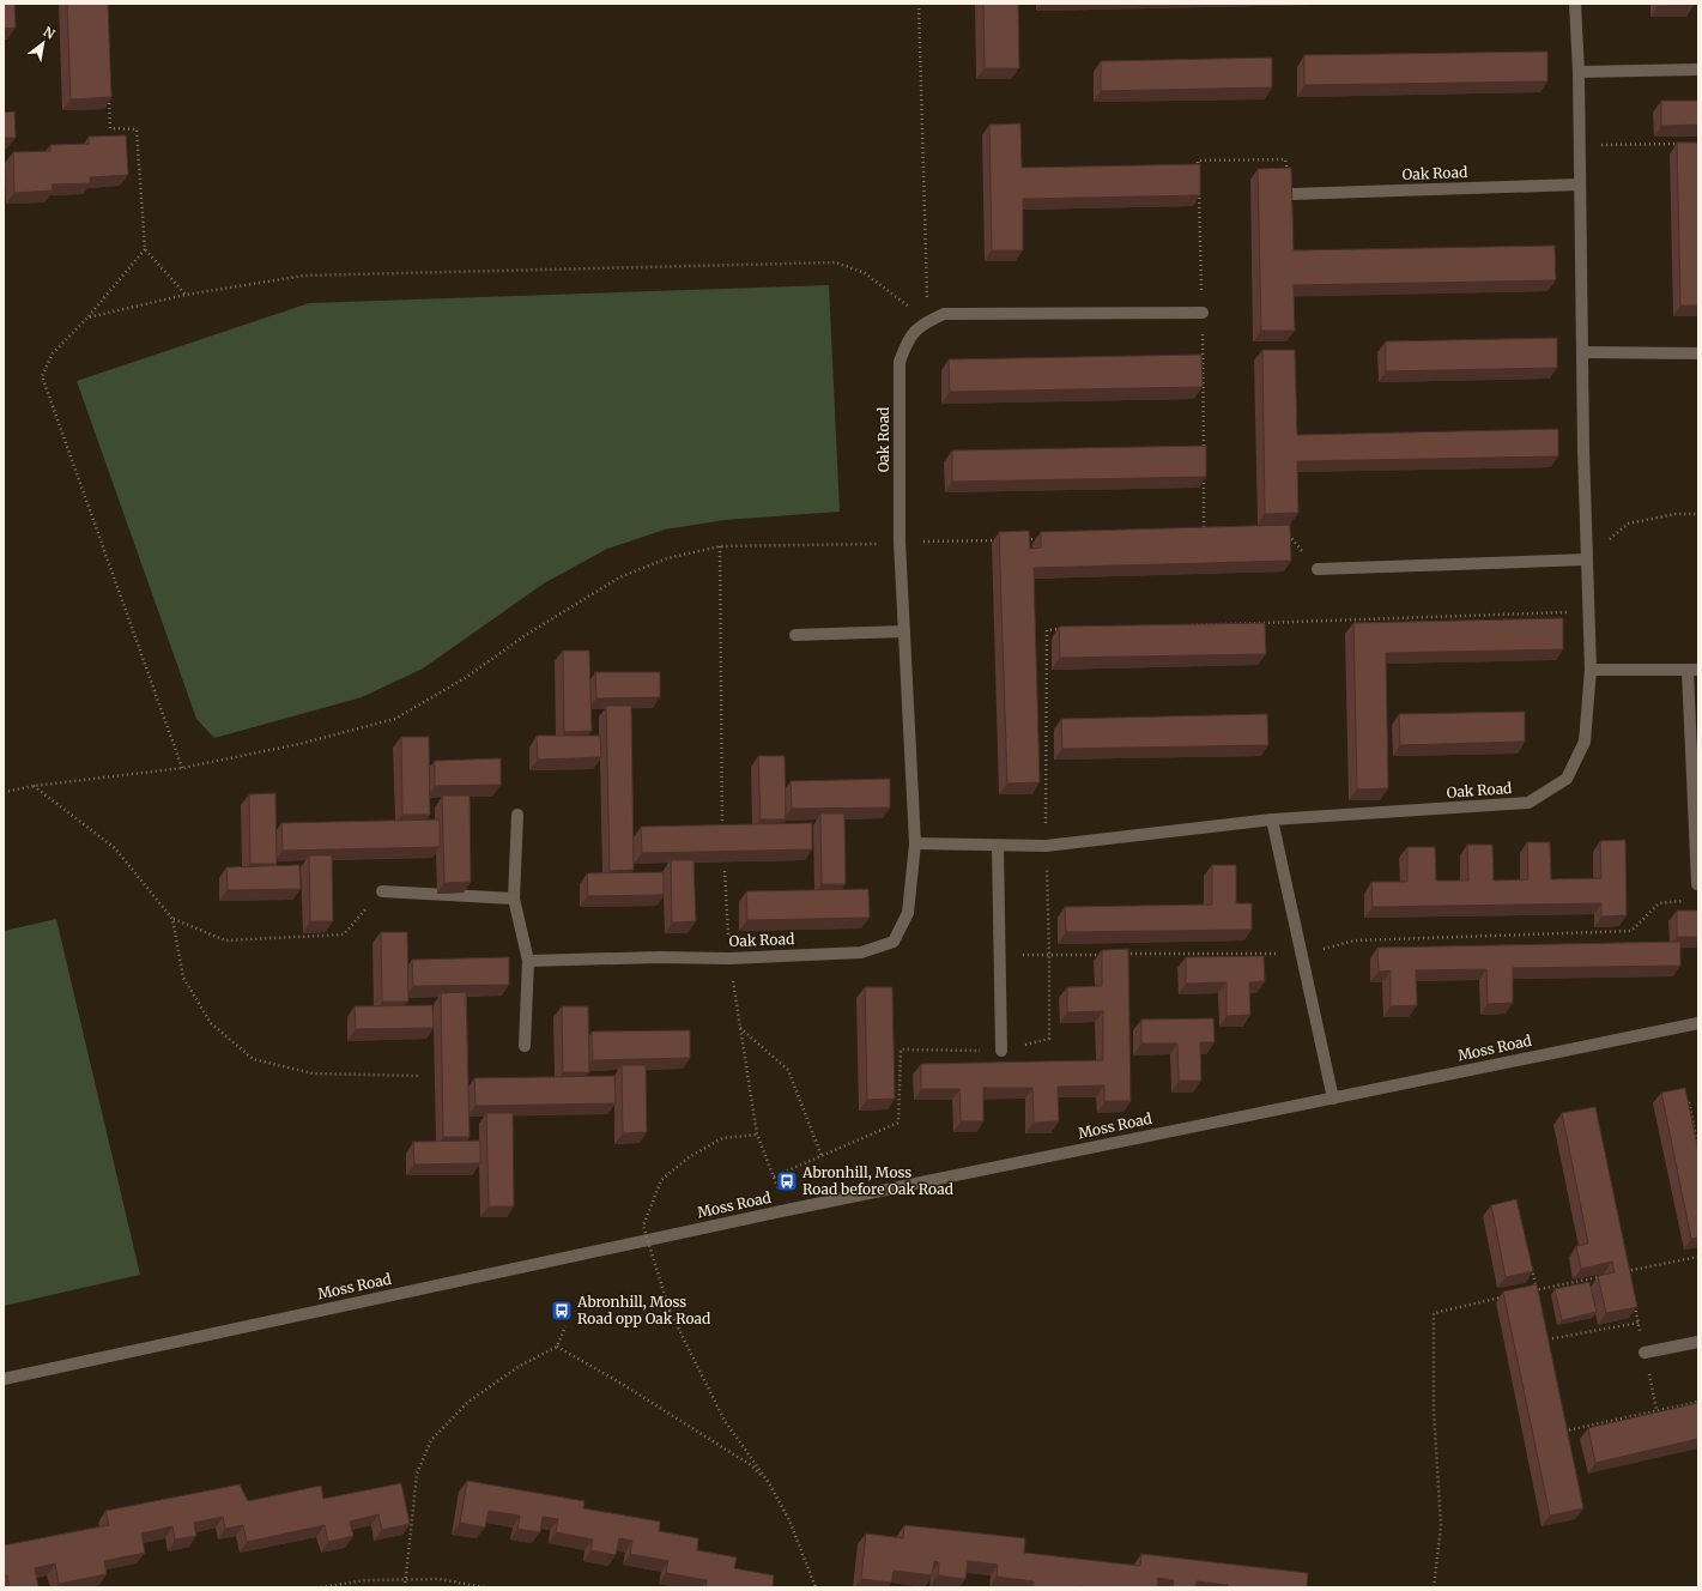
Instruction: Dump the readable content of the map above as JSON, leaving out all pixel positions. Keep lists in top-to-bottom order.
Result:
{
  "streets": {
    "street": ["Oak Road", "Moss Road"]
  },
  "places": {
    "bus stop": ["Abronhill, Moss Road before Oak Road", "Abronhill, Moss Road opp Oak Road"]
  },
  "north": "top right"
}
